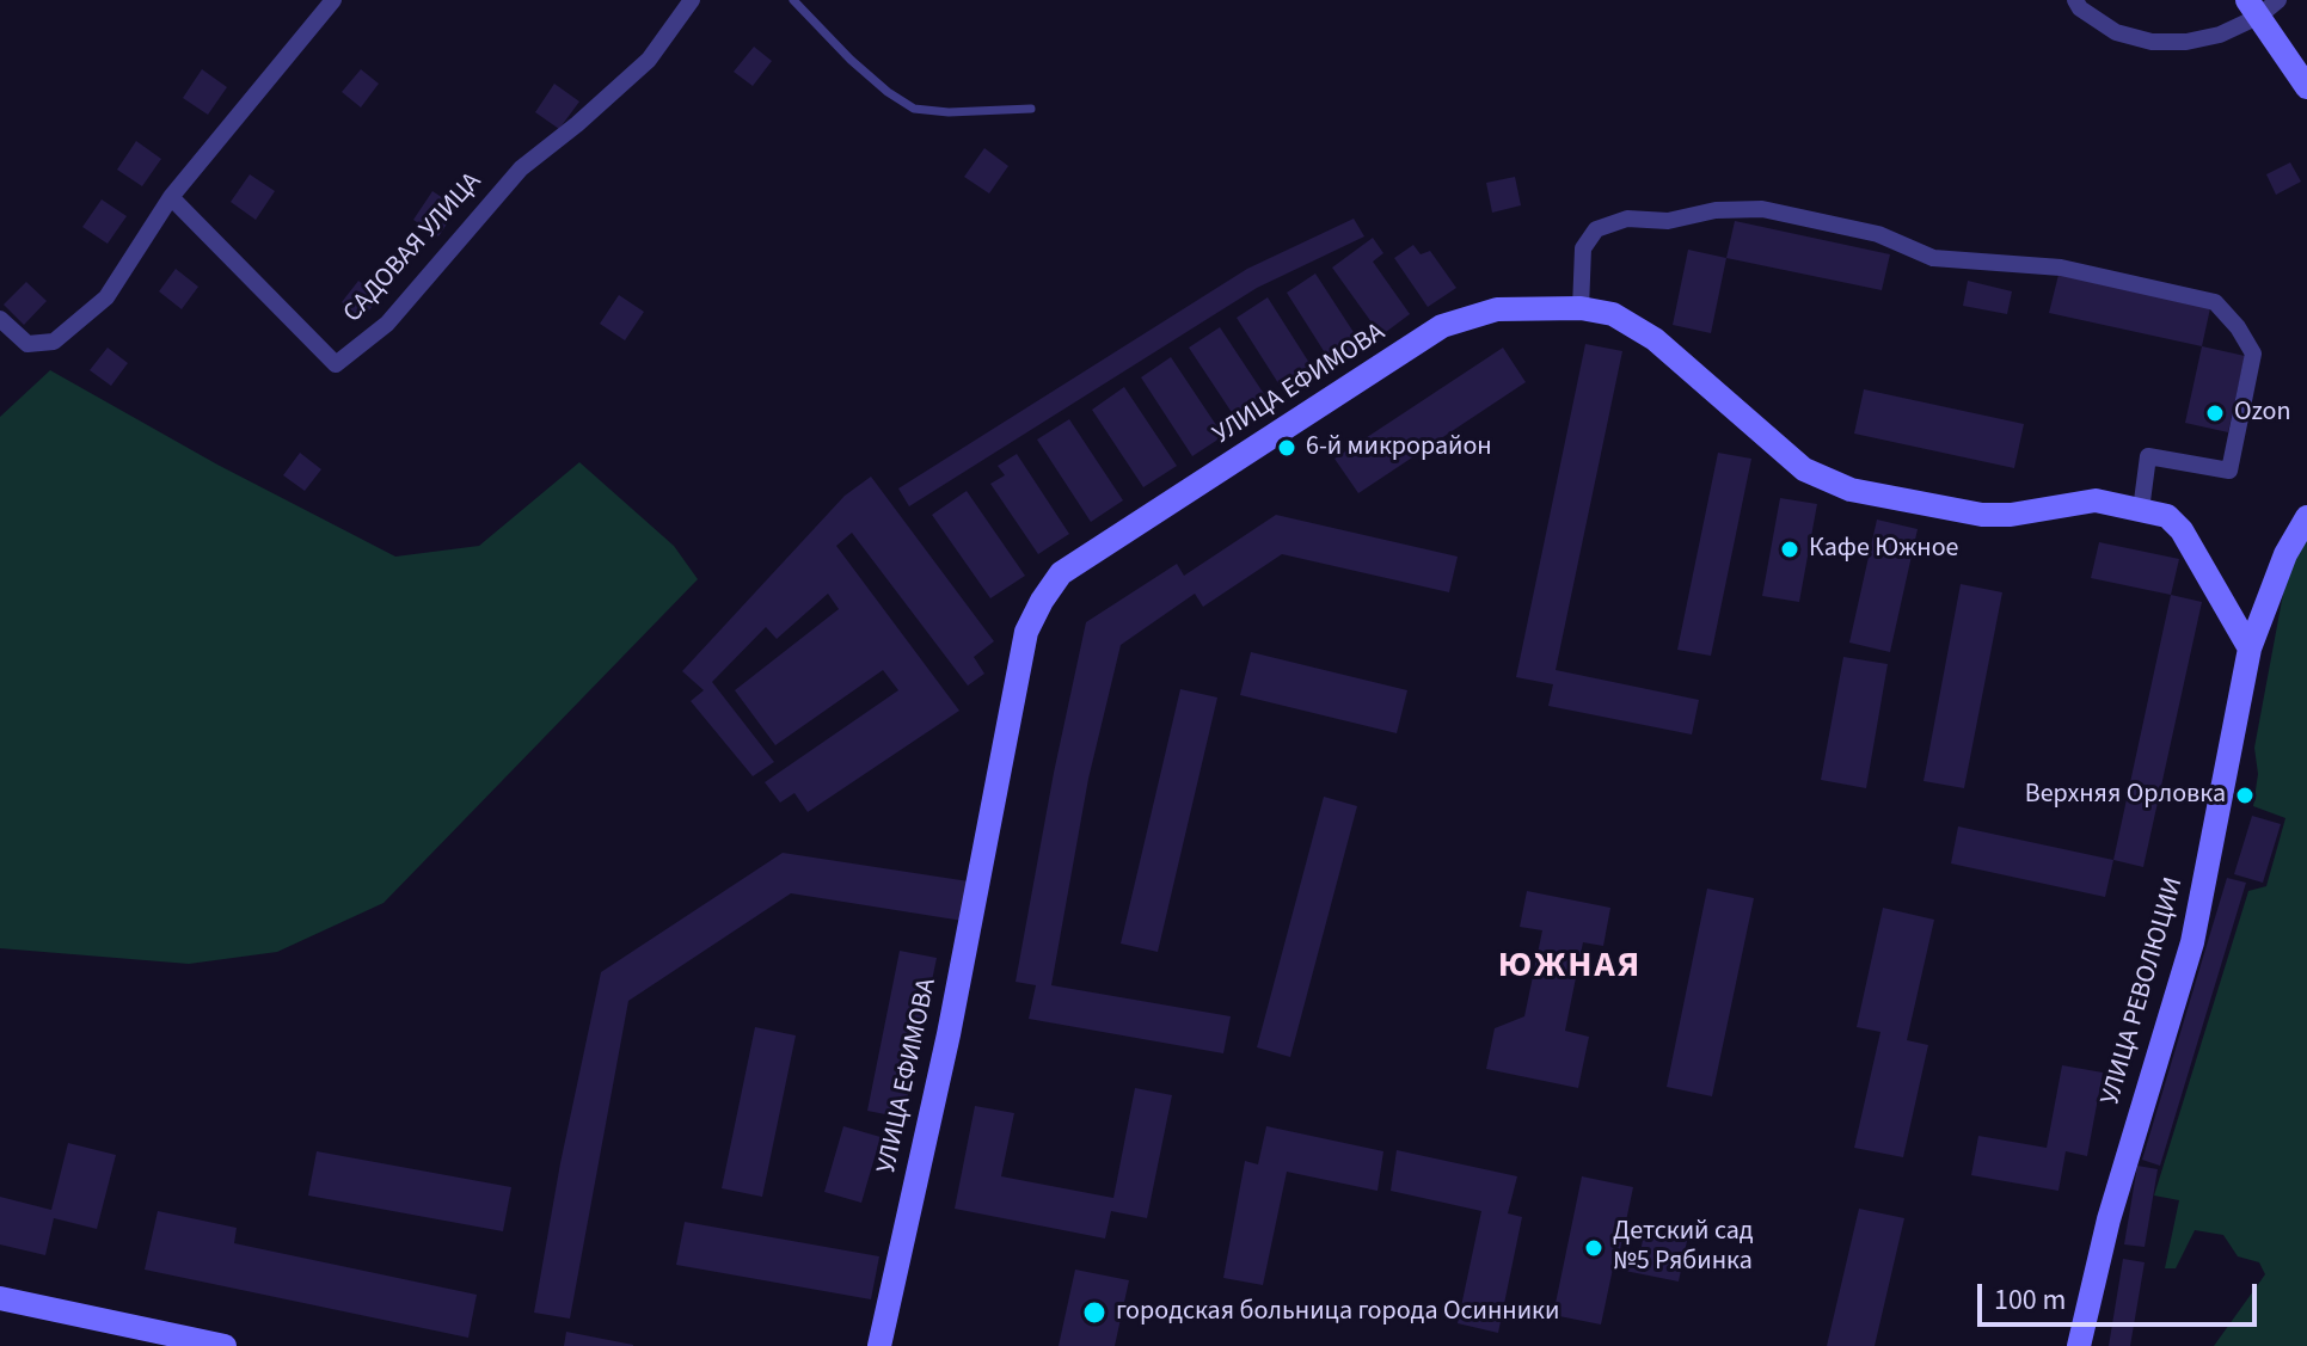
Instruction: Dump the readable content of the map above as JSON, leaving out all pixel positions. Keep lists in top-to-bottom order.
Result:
{
  "streets": {
    "street": ["САДОВАЯ УЛИЦА", "УЛИЦА ЕФИМОВА", "УЛИЦА РЕВОЛЮЦИИ"]
  },
  "crossings": [
    ["УЛИЦА ЕФИМОВА", "УЛИЦА РЕВОЛЮЦИИ"]
  ],
  "districts": ["ЮЖНАЯ"],
  "places": [
    "Ozon",
    "6-й микрорайон",
    "Кафе Южное",
    "Верхняя Орловка",
    "Детский сад №5 Рябинка",
    "городская больница города Осинники"
  ],
  "scale_bar": "100 m"
}
